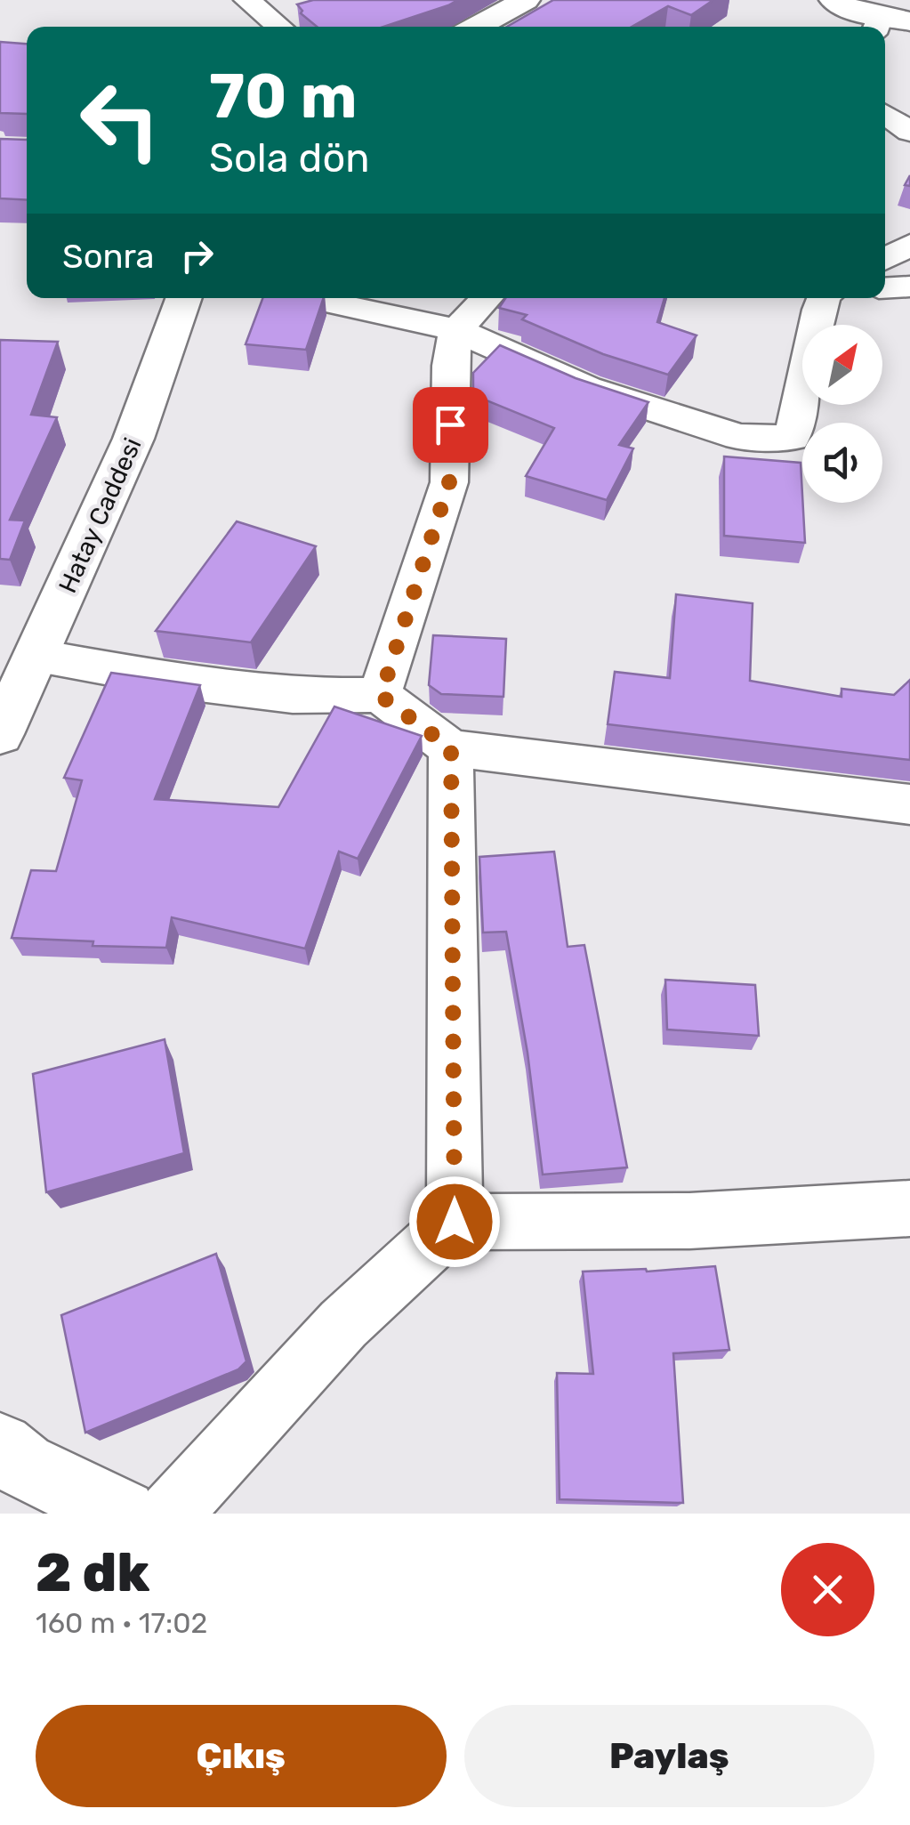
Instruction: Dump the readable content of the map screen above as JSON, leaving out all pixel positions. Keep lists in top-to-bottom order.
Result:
{
  "streets": {
    "street": ["Hatay Caddesi"]
  },
  "north": "top right",
  "page": {
    "turn": ["70 m", "Sola dön"],
    "then": "Sonra",
    "heading": ["2 dk", "160 m · 17:02"],
    "buttons": ["Çıkış", "Paylaş"]
  }
}
